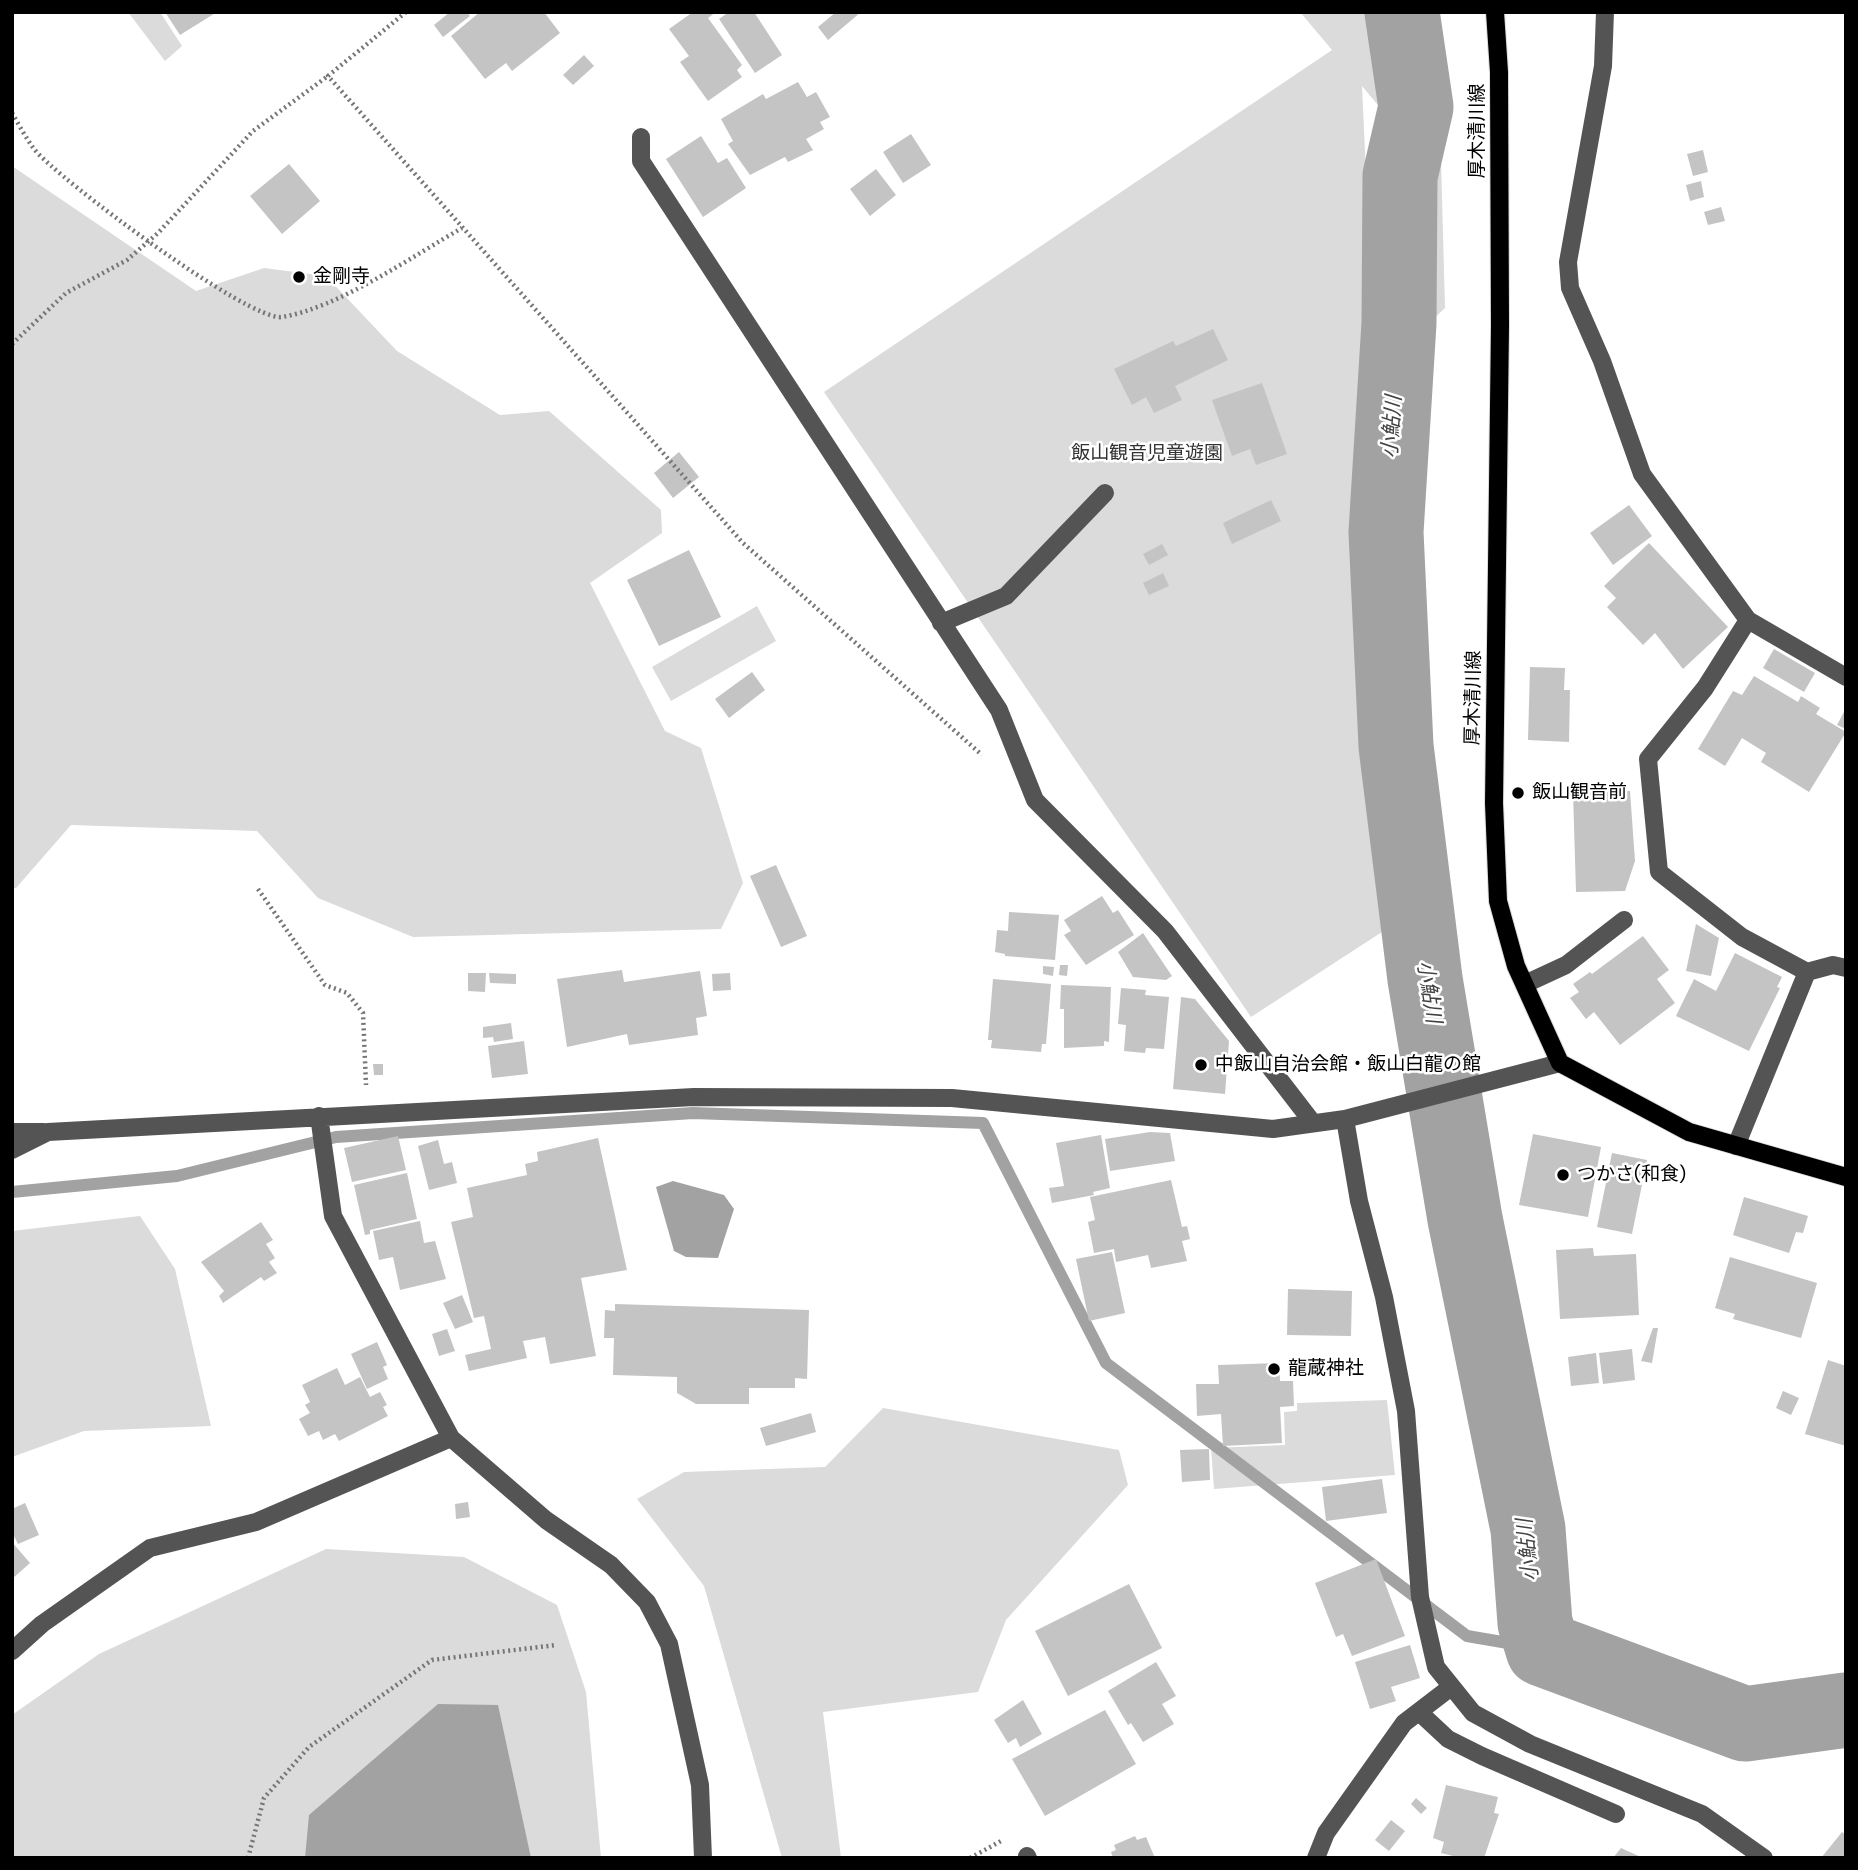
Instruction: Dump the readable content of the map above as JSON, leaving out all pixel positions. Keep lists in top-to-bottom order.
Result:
{
  "streets": {
    "main road": ["厚木清川線"]
  },
  "water": ["小鮎川"],
  "parks": ["飯山観音児童遊園"],
  "places": [
    "金剛寺",
    "飯山観音前",
    "中飯山自治会館・飯山白龍の館",
    "つかさ(和食)",
    "龍蔵神社"
  ]
}
